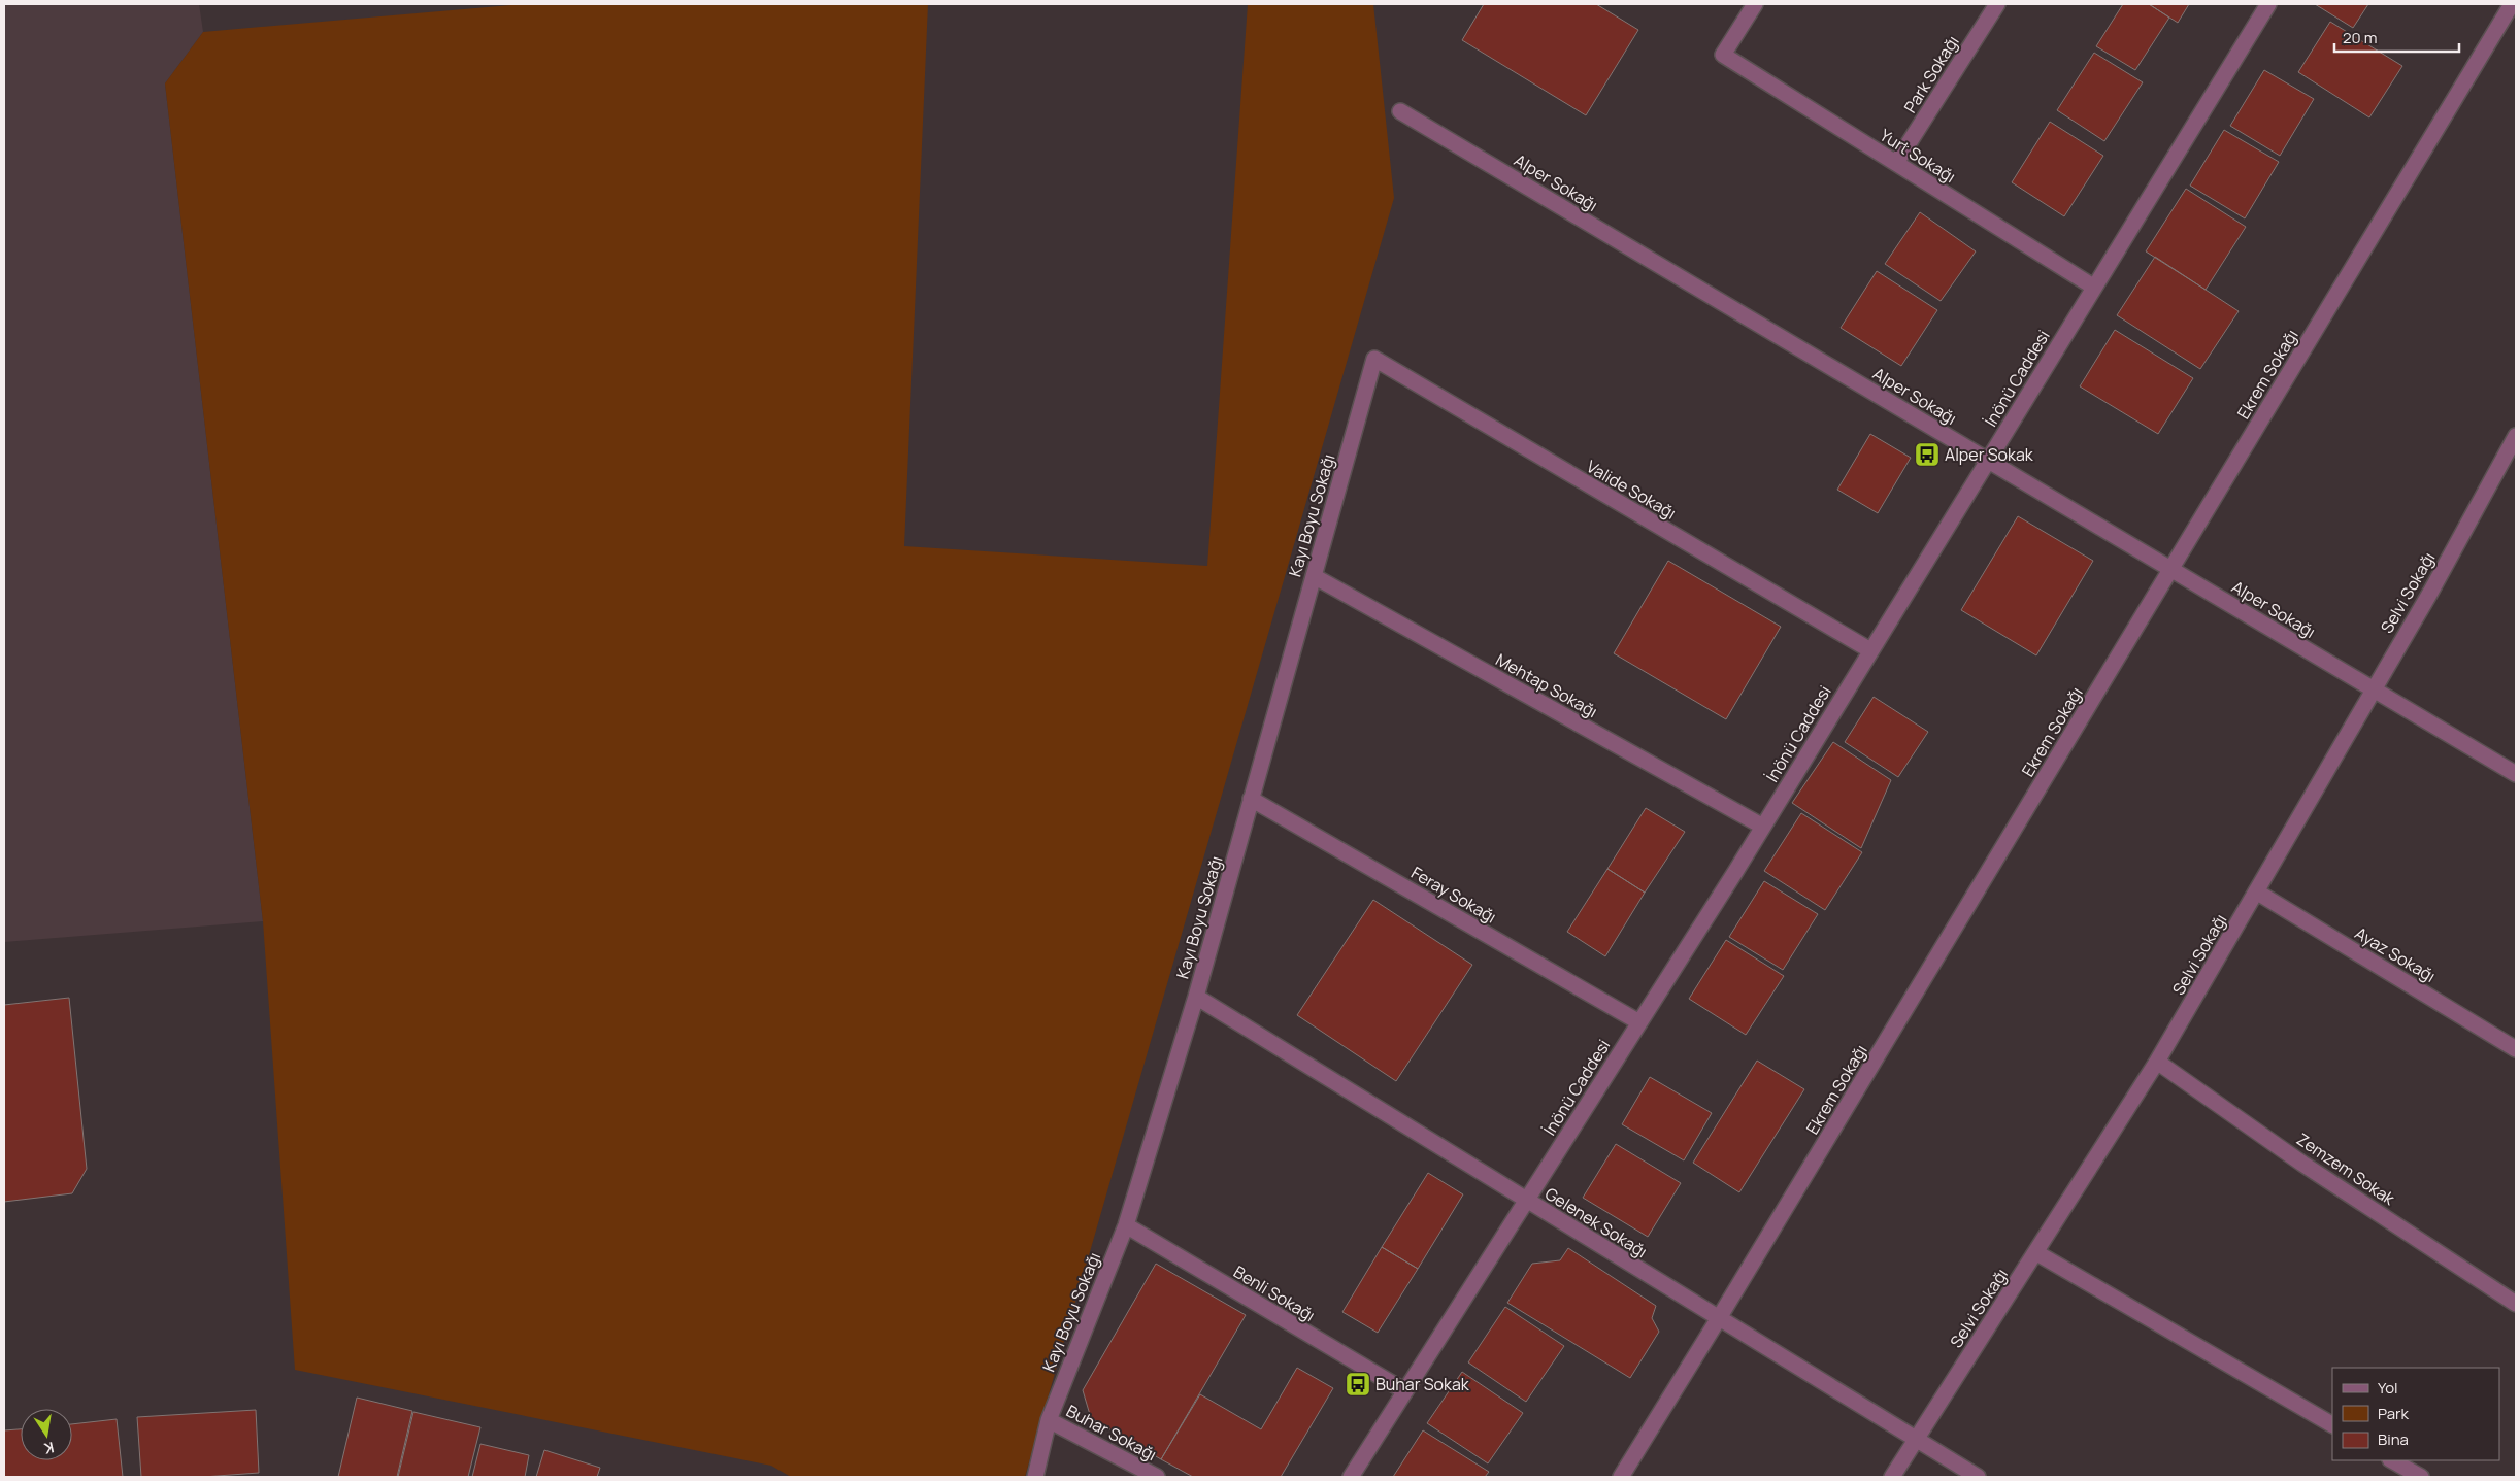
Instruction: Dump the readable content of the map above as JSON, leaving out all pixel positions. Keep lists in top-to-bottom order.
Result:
{
  "streets": {
    "street": [
      "Park Sokağı",
      "Yurt Sokağı",
      "Alper Sokağı",
      "Ekrem Sokağı",
      "İnönü Caddesi",
      "Valide Sokağı",
      "Kayı Boyu Sokağı",
      "Selvi Sokağı",
      "Mehtap Sokağı",
      "Feray Sokağı",
      "Ayaz Sokağı",
      "Zemzem Sokak",
      "Gelenek Sokağı",
      "Benli Sokağı",
      "Buhar Sokağı"
    ]
  },
  "crossings": [
    ["Park Sokağı", "Yurt Sokağı"],
    ["Yurt Sokağı", "İnönü Caddesi"],
    ["Alper Sokağı", "Ekrem Sokağı"],
    ["Alper Sokağı", "İnönü Caddesi"],
    ["Alper Sokağı", "Selvi Sokağı"],
    ["Ekrem Sokağı", "Gelenek Sokağı"],
    ["İnönü Caddesi", "Valide Sokağı"],
    ["İnönü Caddesi", "Mehtap Sokağı"],
    ["İnönü Caddesi", "Feray Sokağı"],
    ["İnönü Caddesi", "Gelenek Sokağı"],
    ["İnönü Caddesi", "Benli Sokağı"],
    ["Valide Sokağı", "Kayı Boyu Sokağı"],
    ["Kayı Boyu Sokağı", "Mehtap Sokağı"],
    ["Kayı Boyu Sokağı", "Feray Sokağı"],
    ["Kayı Boyu Sokağı", "Gelenek Sokağı"],
    ["Kayı Boyu Sokağı", "Benli Sokağı"],
    ["Kayı Boyu Sokağı", "Buhar Sokağı"],
    ["Selvi Sokağı", "Ayaz Sokağı"],
    ["Selvi Sokağı", "Zemzem Sokak"],
    ["Selvi Sokağı", "Gelenek Sokağı"]
  ],
  "places": {
    "bus stop": ["Alper Sokak", "Buhar Sokak"]
  },
  "legend": ["Yol", "Park", "Bina"],
  "scale_bar": "20 m",
  "north": "bottom"
}
